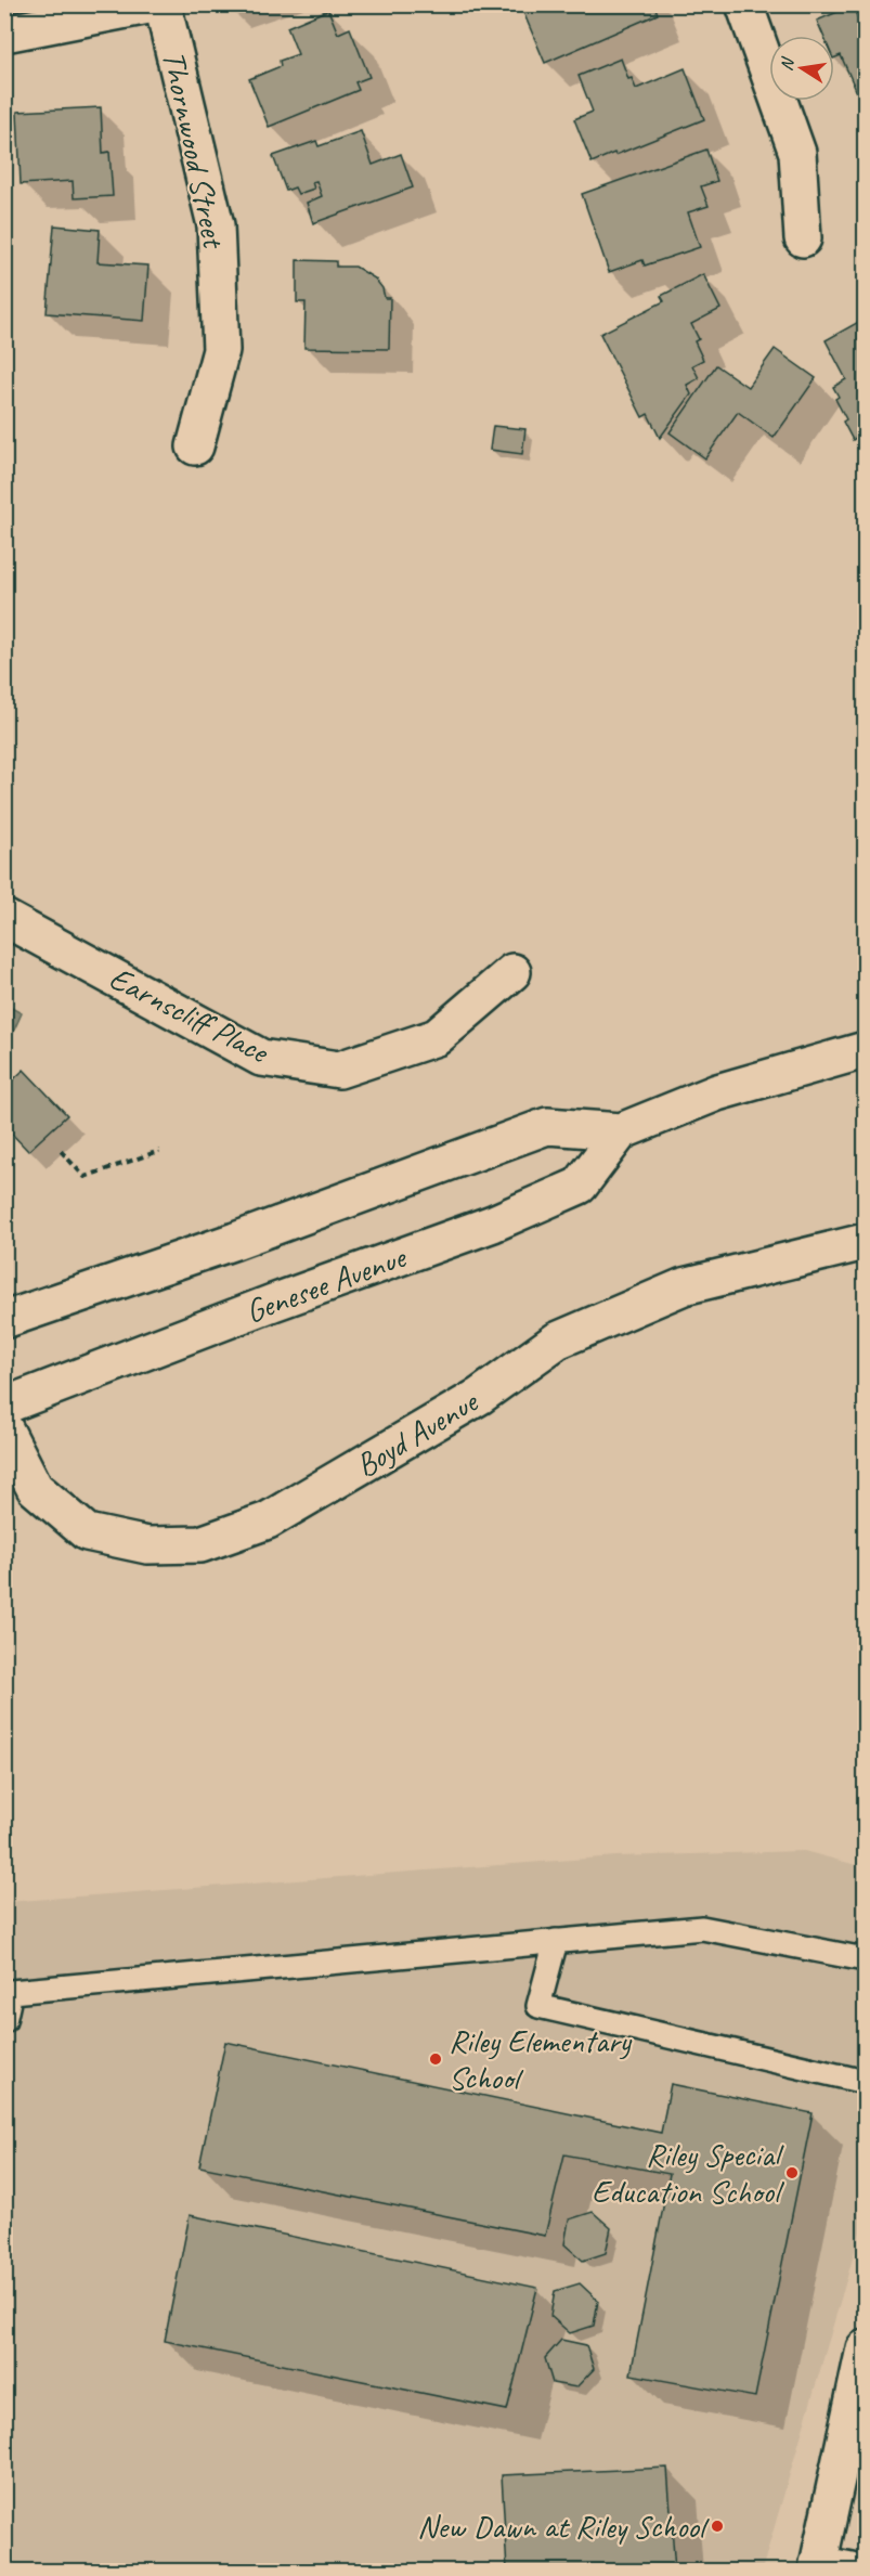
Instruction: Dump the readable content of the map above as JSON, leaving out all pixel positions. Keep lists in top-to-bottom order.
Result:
{
  "streets": {
    "street": [
      "Thornwood Street",
      "Earnscliff Place",
      "Genesee Avenue",
      "Boyd Avenue"
    ]
  },
  "places": ["Riley Elementary School", "Riley Special Education School", "New Dawn at Riley School"],
  "north": "left"
}
